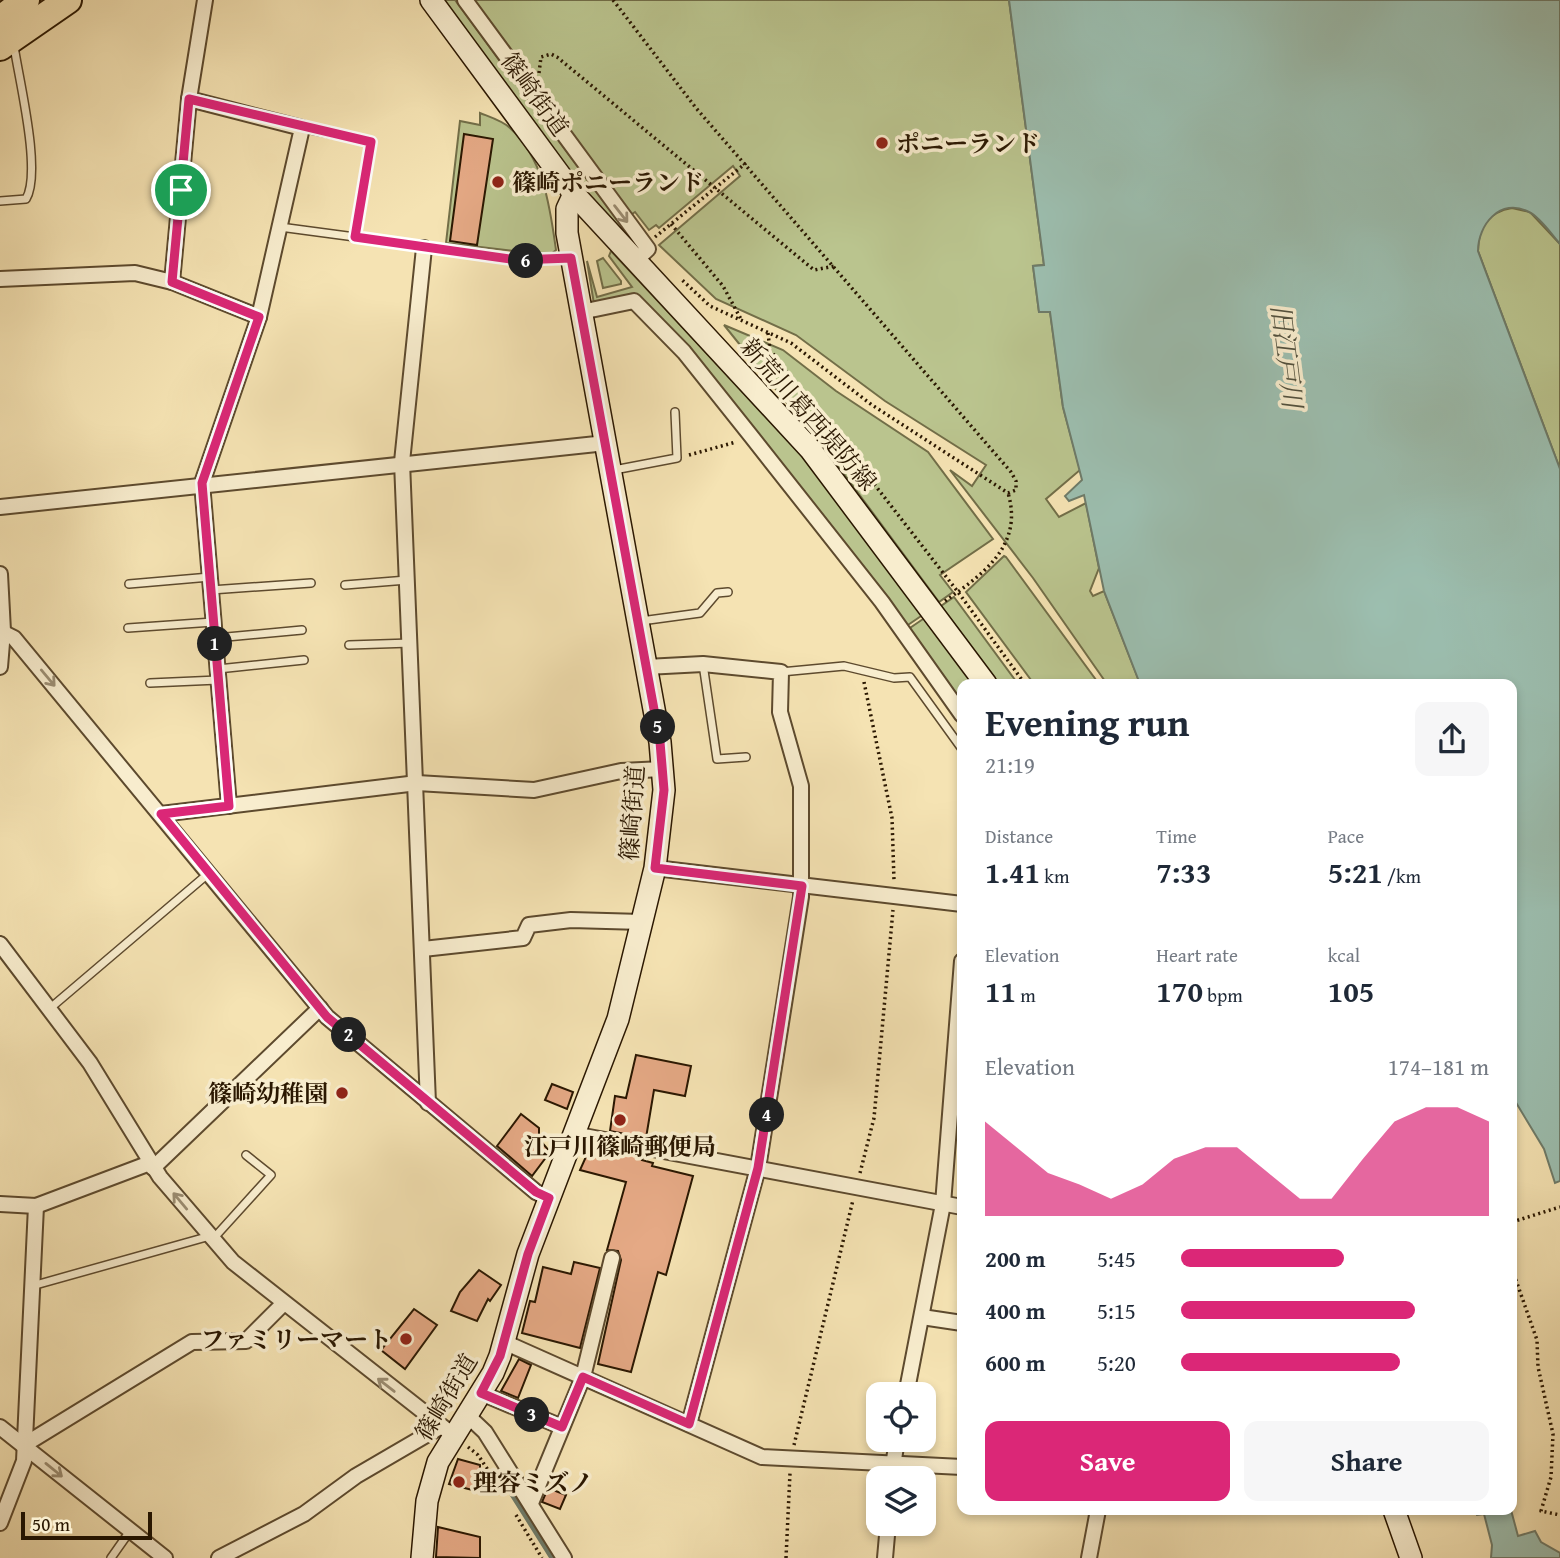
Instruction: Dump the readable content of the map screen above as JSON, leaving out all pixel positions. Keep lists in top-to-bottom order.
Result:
{
  "streets": {
    "street": ["篠崎街道", "新荒川葛西堤防線"]
  },
  "crossings": [
    ["篠崎街道", "新荒川葛西堤防線"]
  ],
  "water": ["旧江戸川"],
  "places": [
    "ポニーランド",
    "篠崎ポニーランド",
    "篠崎幼稚園",
    "江戸川篠崎郵便局",
    "ファミリーマート",
    "理容ミズノ"
  ],
  "scale_bar": "50 m",
  "page": {
    "pins": [
      "6",
      "1",
      "5",
      "2",
      "4",
      "3"
    ],
    "heading": ["Evening run", "21:19"],
    "stats": [
      ["Distance", "1.41 km"],
      ["Time", "7:33"],
      ["Pace", "5:21 /km"],
      ["Elevation", "11 m"],
      ["Heart rate", "170 bpm"],
      ["kcal", "105"]
    ],
    "chart": ["Elevation", "174–181 m"],
    "list": [
      {
        "name": "200 m",
        "note": "5:45"
      },
      {
        "name": "400 m",
        "note": "5:15"
      },
      {
        "name": "600 m",
        "note": "5:20"
      }
    ],
    "buttons": ["Save", "Share"],
    "scale": "50 m"
  }
}
